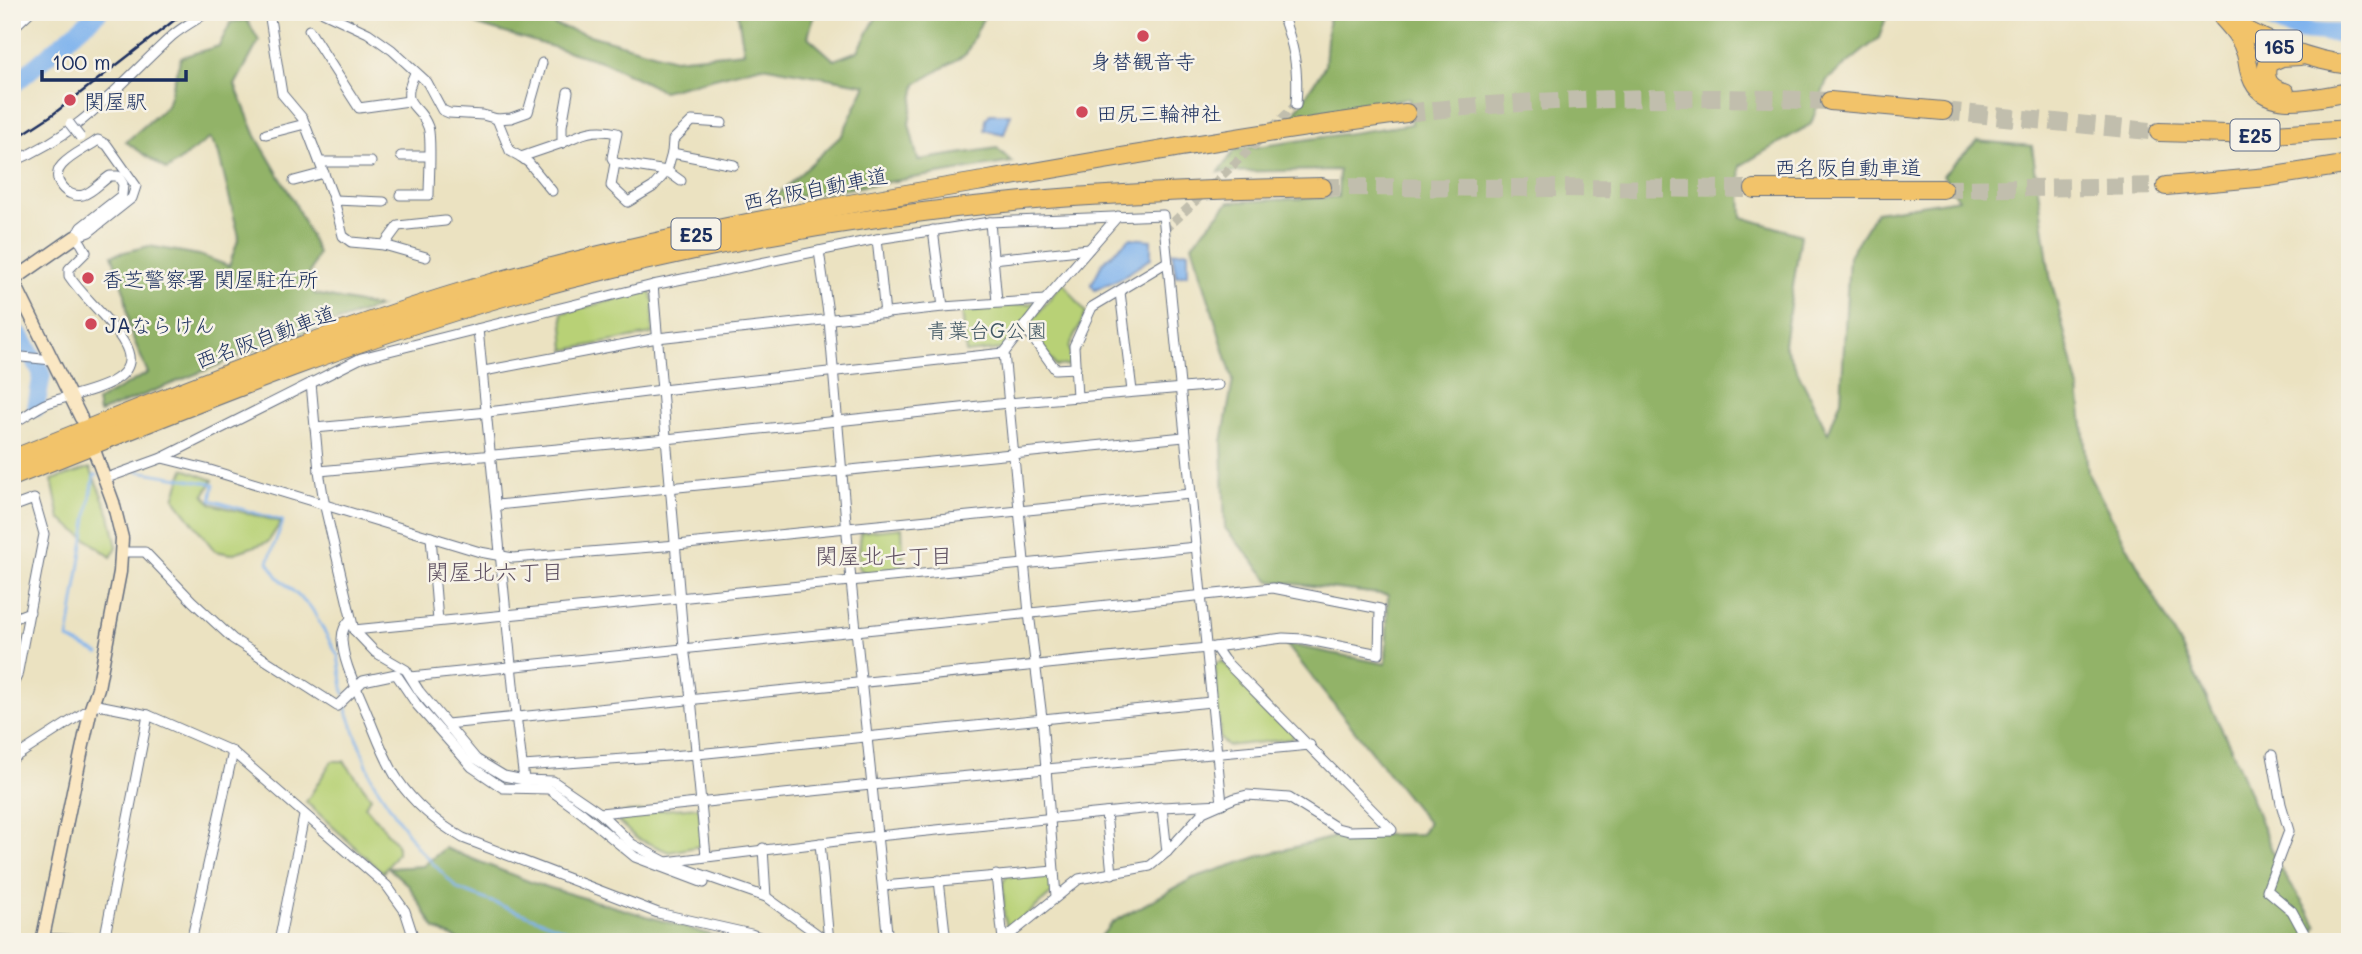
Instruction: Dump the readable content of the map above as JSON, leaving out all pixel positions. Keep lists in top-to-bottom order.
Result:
{
  "streets": {
    "highway": ["165", "E25", "西名阪自動車道"]
  },
  "districts": ["関屋北七丁目", "関屋北六丁目"],
  "parks": ["青葉台G公園"],
  "places": [
    "身替観音寺",
    "関屋駅",
    "田尻三輪神社",
    "香芝警察署 関屋駐在所",
    "JAならけん"
  ],
  "scale_bar": "100 m"
}
